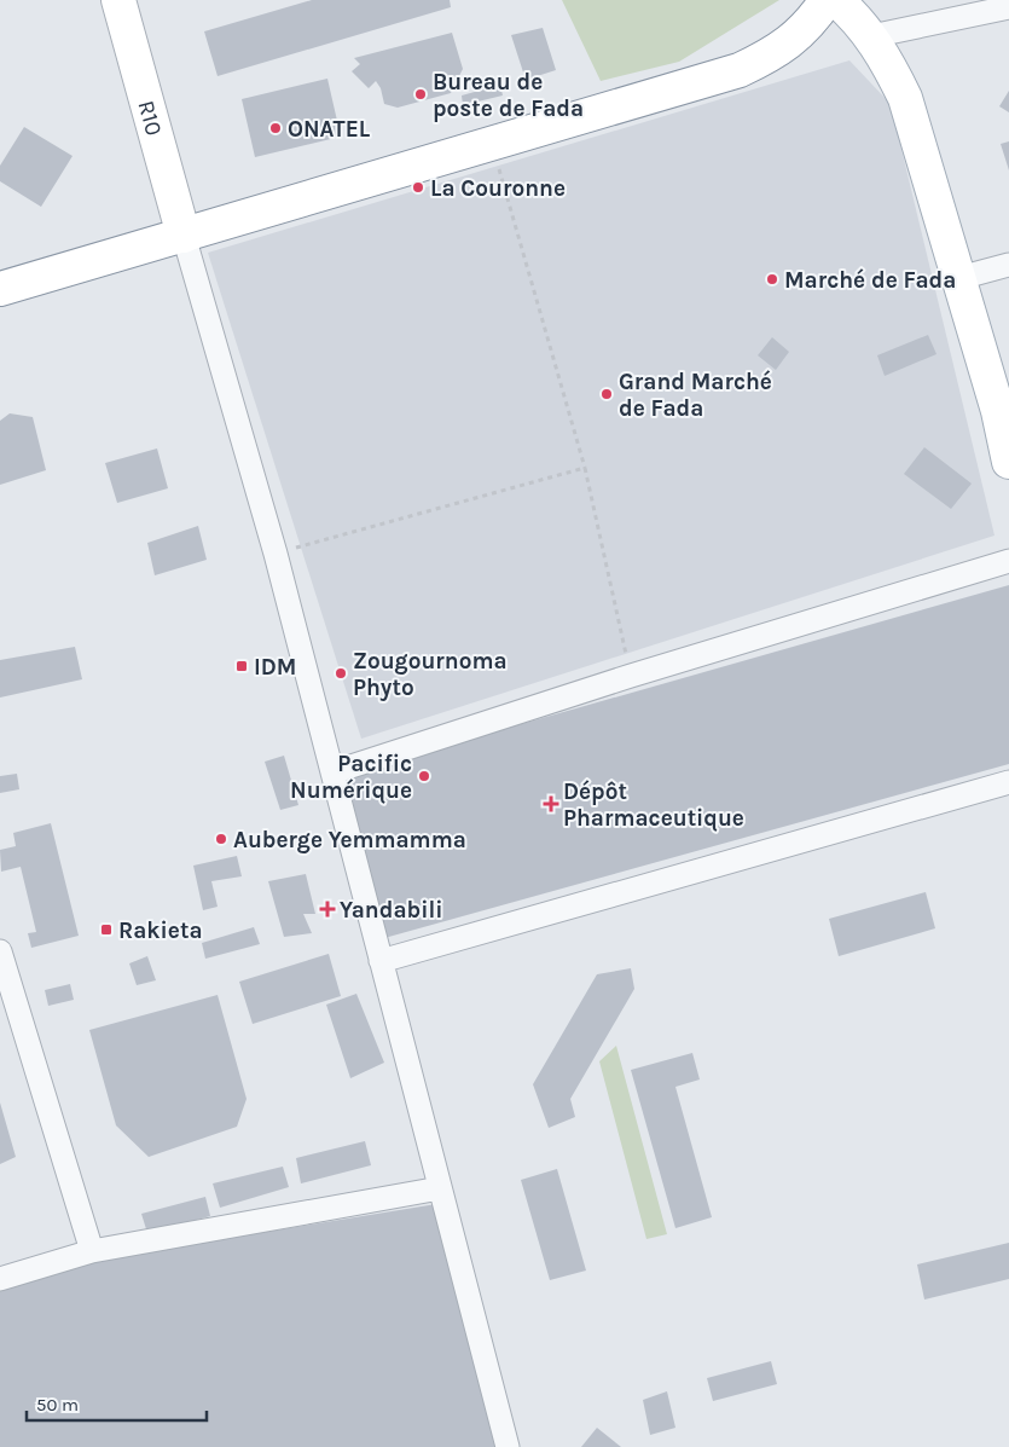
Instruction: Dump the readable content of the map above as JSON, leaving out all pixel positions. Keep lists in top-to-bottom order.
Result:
{
  "streets": {
    "main road": ["R10"]
  },
  "places": {
    "other": [
      "Bureau de poste de Fada",
      "ONATEL",
      "La Couronne",
      "Marché de Fada",
      "Grand Marché de Fada",
      "Zougournoma Phyto",
      "Pacific Numérique",
      "Auberge Yemmamma"
    ],
    "transit": ["IDM", "Rakieta"],
    "health": ["Dépôt Pharmaceutique", "Yandabili"]
  },
  "scale_bar": "50 m"
}
